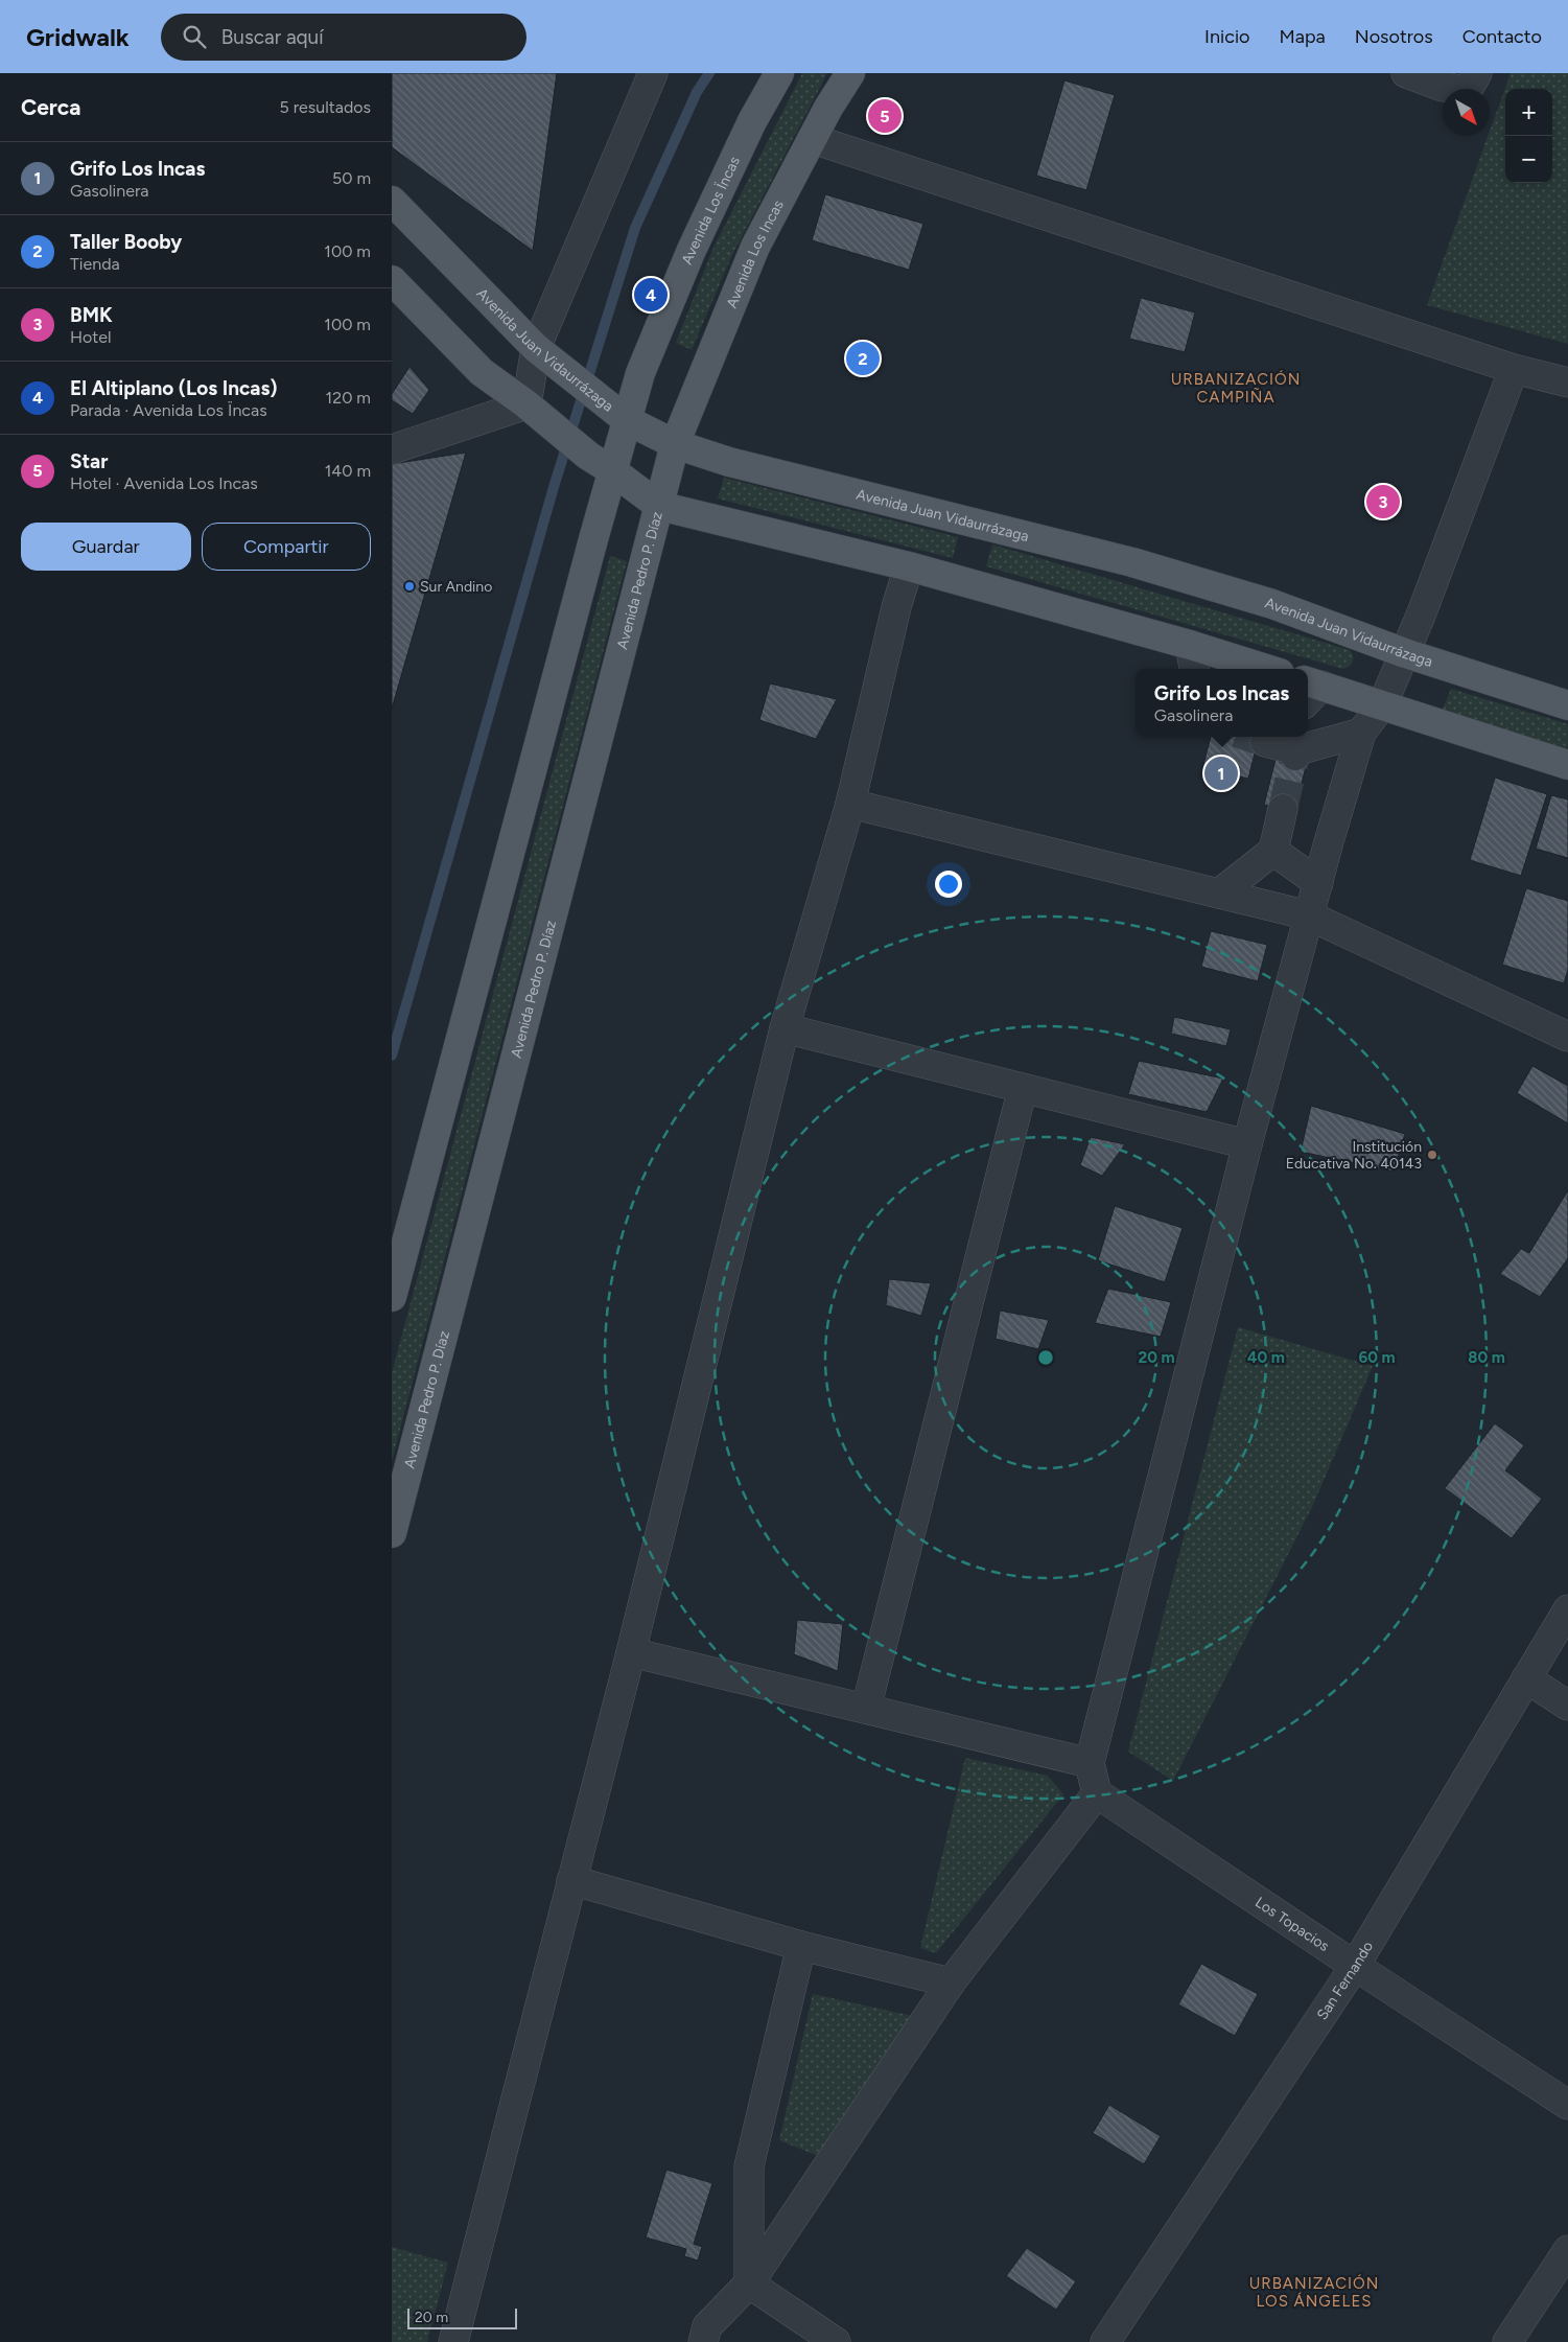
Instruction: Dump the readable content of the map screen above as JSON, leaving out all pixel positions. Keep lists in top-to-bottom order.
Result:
{
  "streets": {
    "main road": [
      "Avenida Los Ïncas",
      "Avenida Los Incas",
      "Avenida Juan Vidaurrázaga",
      "Avenida Pedro P. Díaz"
    ],
    "street": ["Los Topacios", "San Fernando"]
  },
  "crossings": [
    ["Avenida Los Ïncas", "Avenida Juan Vidaurrázaga"],
    ["Avenida Los Incas", "Avenida Juan Vidaurrázaga"],
    ["Avenida Los Incas", "Avenida Pedro P. Díaz"],
    ["Avenida Juan Vidaurrázaga", "Avenida Pedro P. Díaz"],
    ["Los Topacios", "San Fernando"]
  ],
  "districts": ["URBANIZACIÓN CAMPIÑA", "URBANIZACIÓN LOS ÁNGELES"],
  "places": ["Sur Andino", "Institución Educativa No. 40143"],
  "scale_bar": "20 m",
  "north": "bottom right",
  "page": {
    "header": "Gridwalk",
    "search": "Buscar aquí",
    "nav": [
      "Inicio",
      "Mapa",
      "Nosotros",
      "Contacto"
    ],
    "heading": ["Cerca", "5 resultados"],
    "map_buttons": ["+", "−"],
    "pins": [
      "5",
      "4",
      "2",
      "3",
      "1"
    ],
    "list": [
      {
        "mark": "1",
        "name": "Grifo Los Incas",
        "note": "Gasolinera",
        "value": "50 m"
      },
      {
        "mark": "2",
        "name": "Taller Booby",
        "note": "Tienda",
        "value": "100 m"
      },
      {
        "mark": "3",
        "name": "BMK",
        "note": "Hotel",
        "value": "100 m"
      },
      {
        "mark": "4",
        "name": "El Altiplano (Los Incas)",
        "note": "Parada · Avenida Los Ïncas",
        "value": "120 m"
      },
      {
        "mark": "5",
        "name": "Star",
        "note": "Hotel · Avenida Los Incas",
        "value": "140 m"
      }
    ],
    "buttons": ["Guardar", "Compartir"],
    "popup": ["Grifo Los Incas", "Gasolinera"],
    "scale": "20 m"
  },
  "rings": [
    "20 m",
    "40 m",
    "60 m",
    "80 m"
  ]
}
